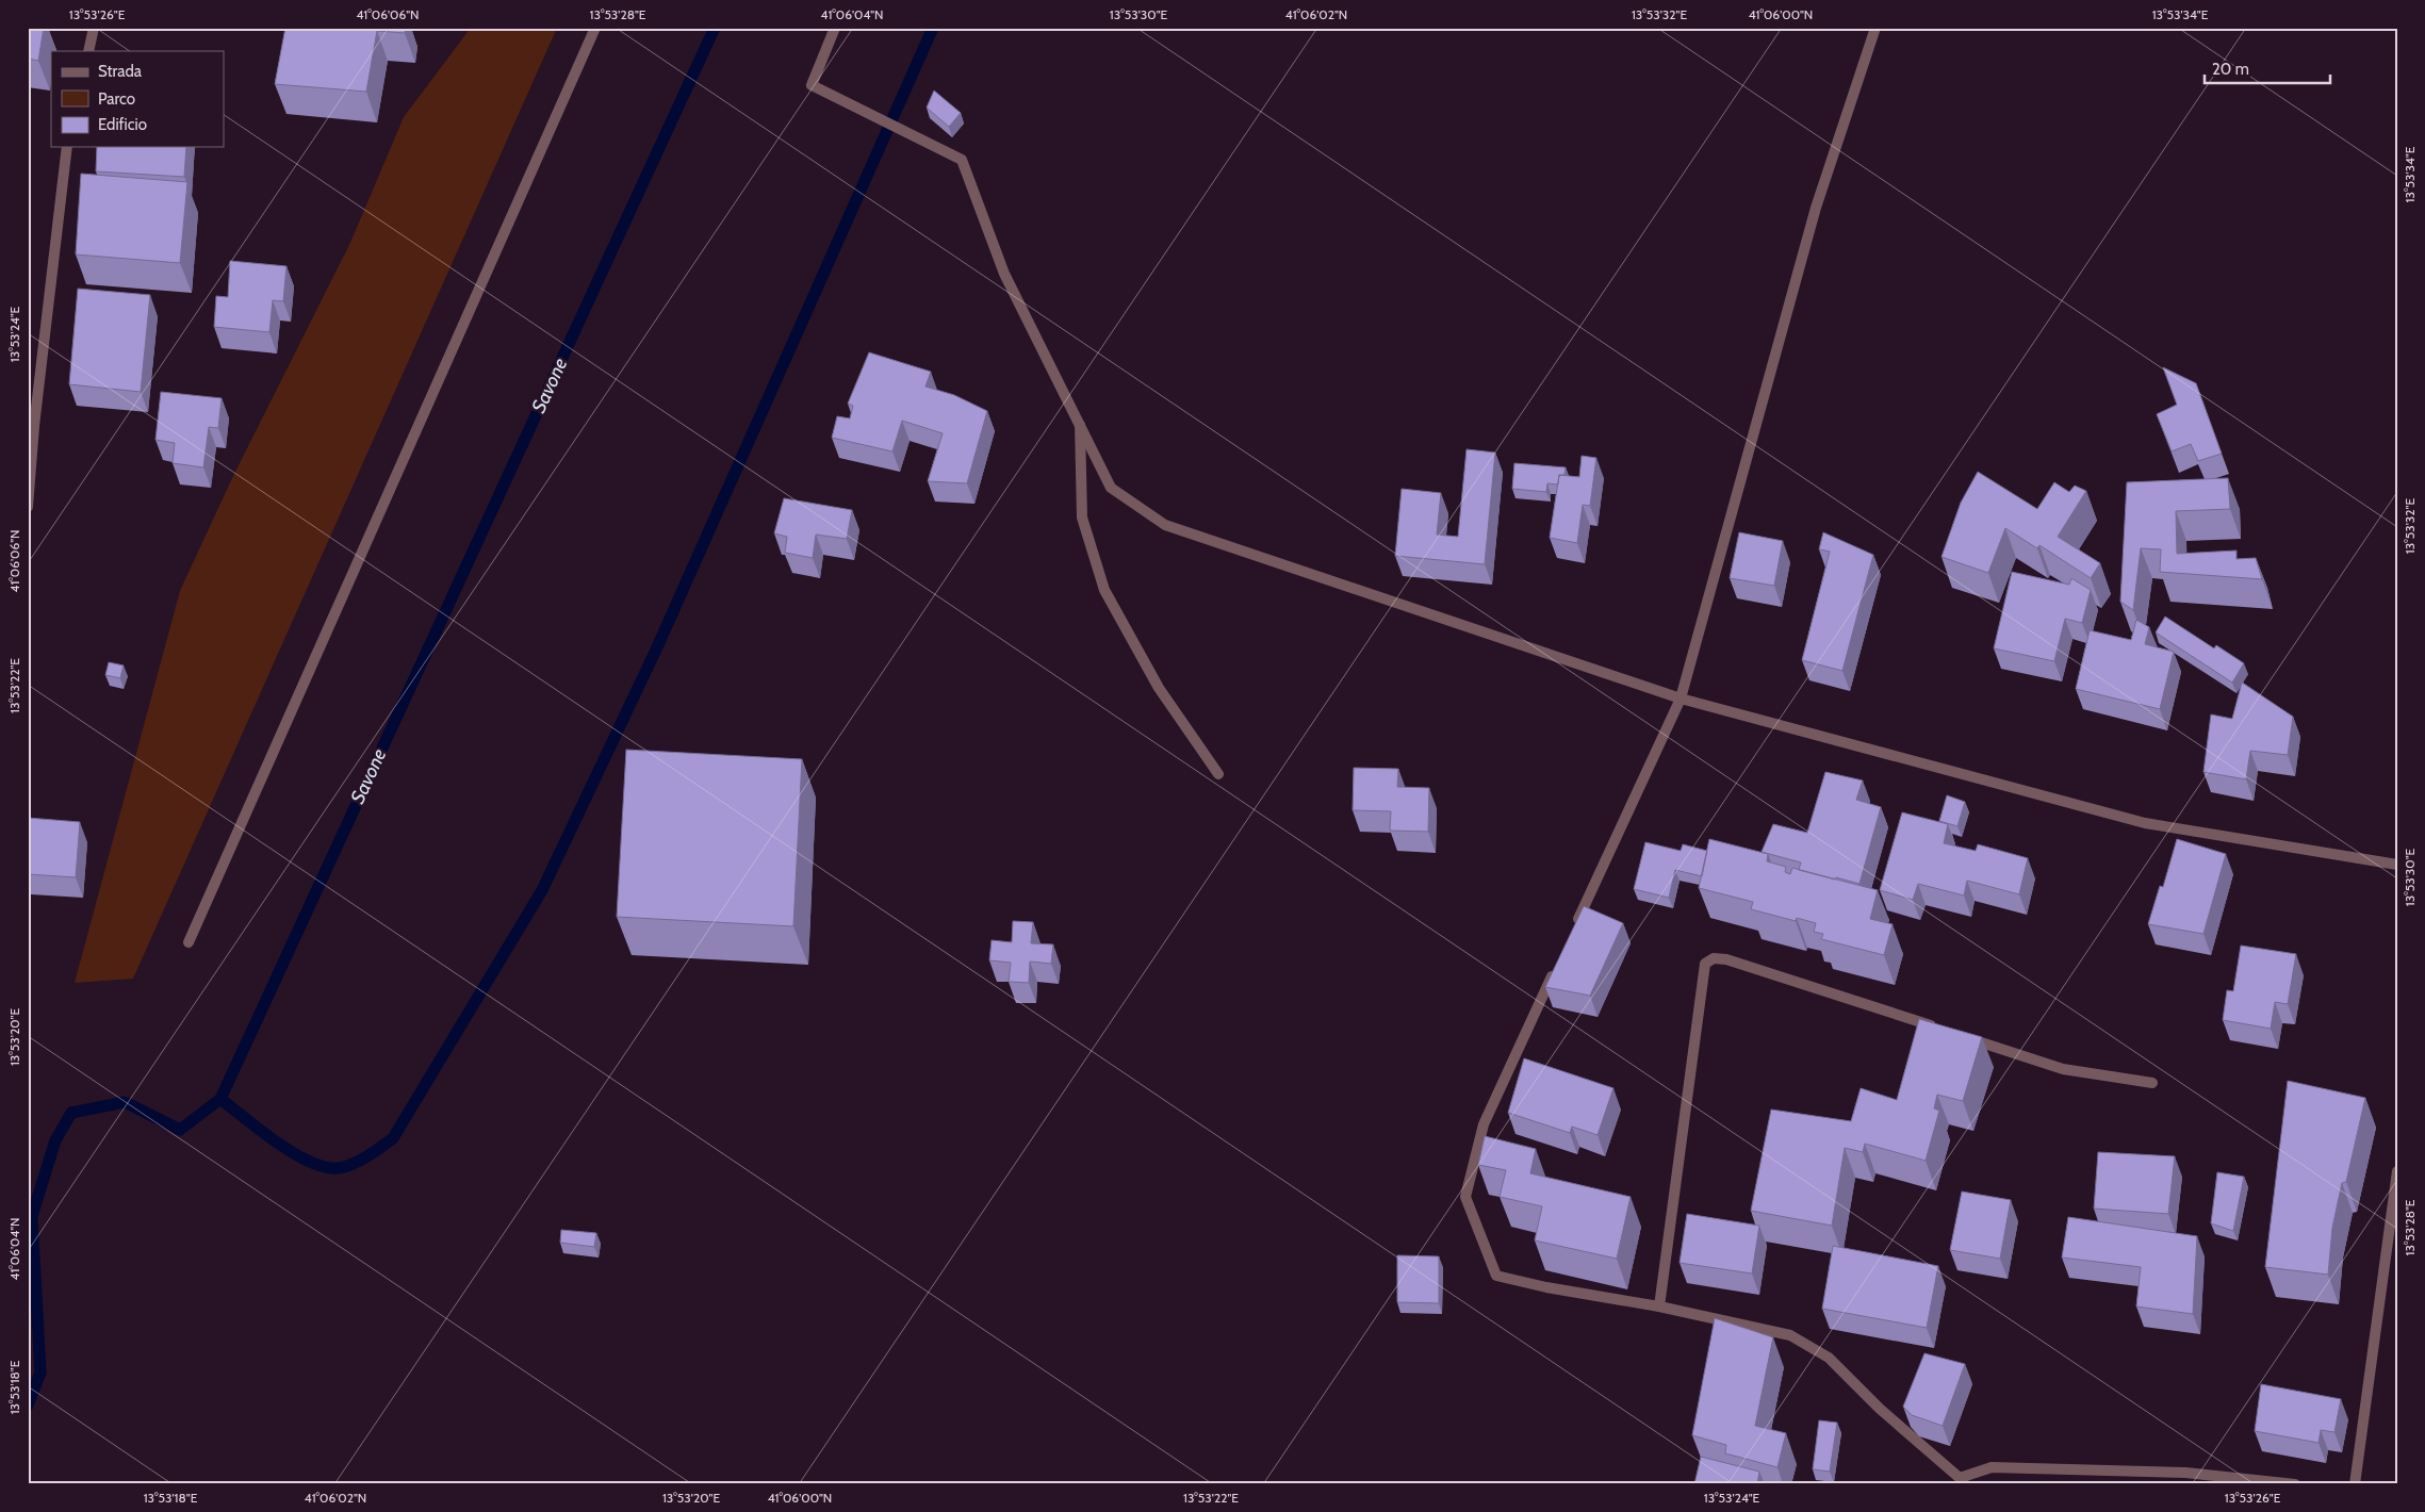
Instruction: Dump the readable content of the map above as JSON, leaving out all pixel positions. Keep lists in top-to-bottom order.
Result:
{
  "water": ["Savone"],
  "legend": ["Strada", "Parco", "Edificio"],
  "scale_bar": "20 m",
  "coordinates": [
    "13°53'26\"E",
    "41°06'06\"N",
    "13°53'28\"E",
    "41°06'04\"N",
    "13°53'30\"E",
    "41°06'02\"N",
    "13°53'32\"E",
    "41°06'00\"N",
    "13°53'34\"E",
    "13°53'24\"E",
    "13°53'22\"E",
    "13°53'20\"E",
    "13°53'18\"E"
  ]
}
